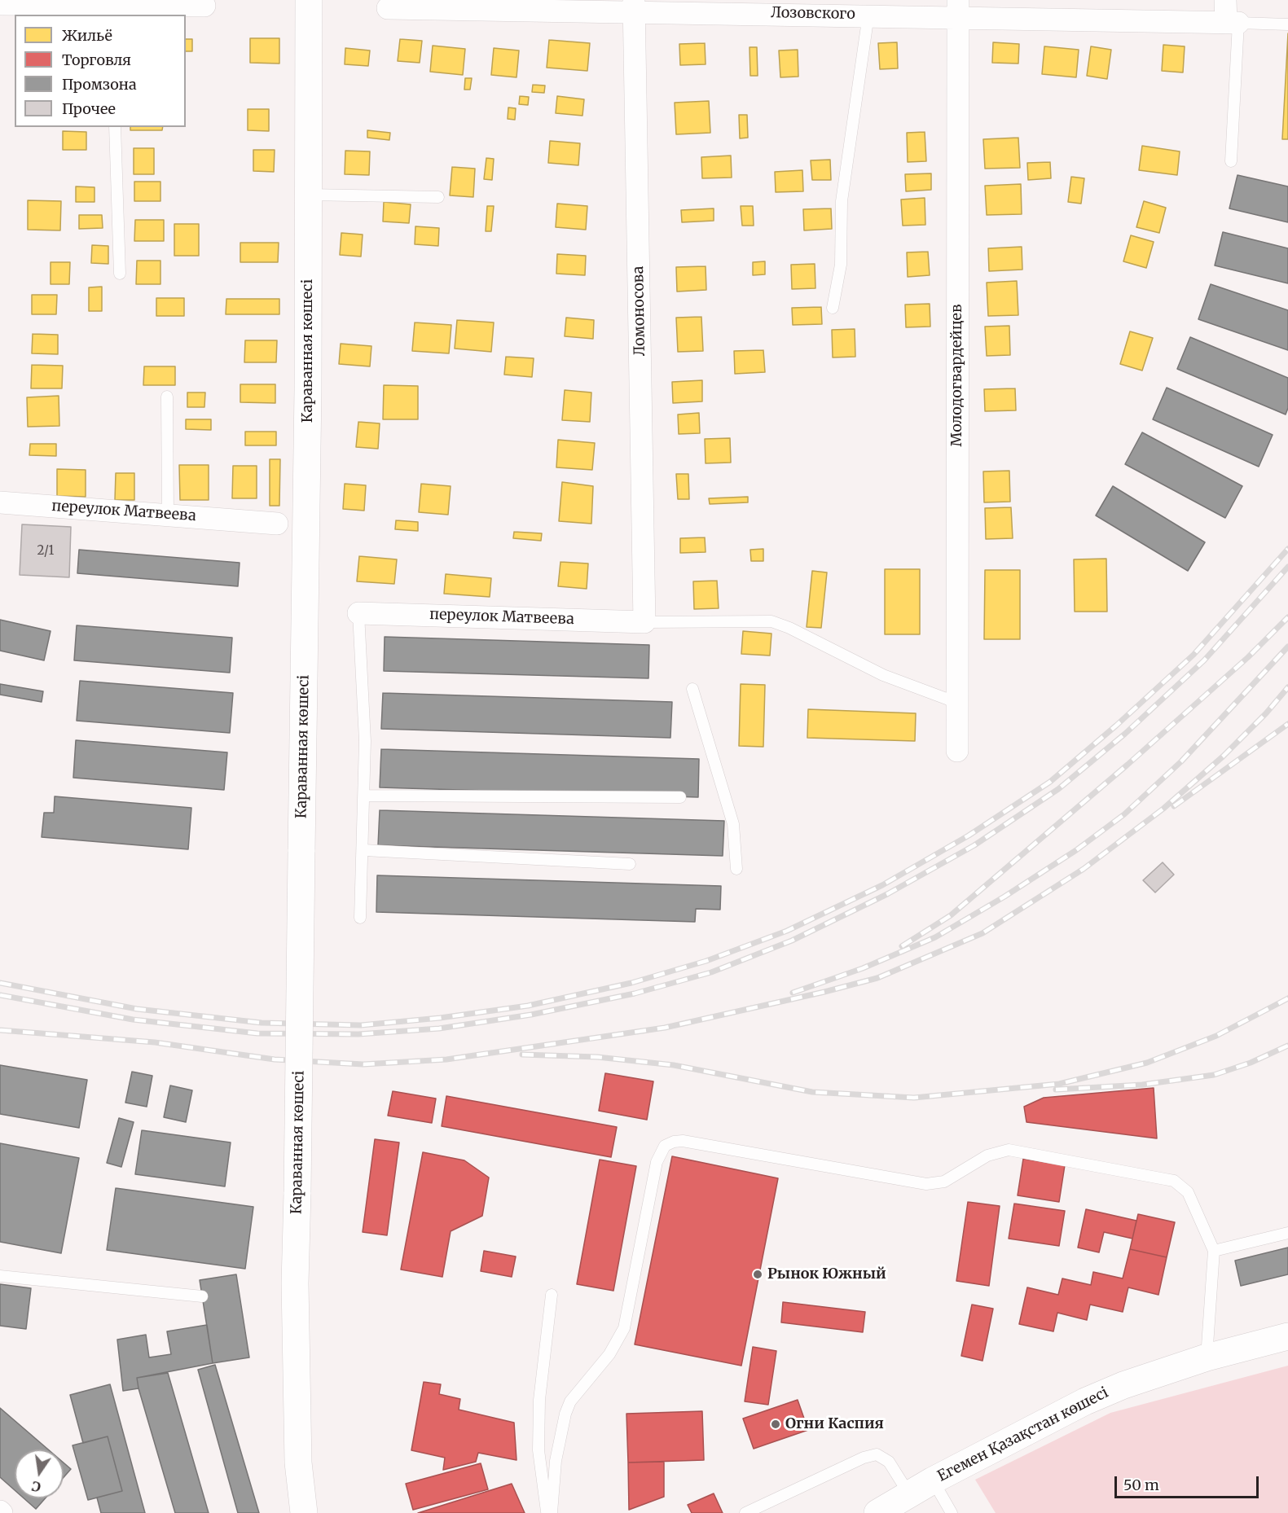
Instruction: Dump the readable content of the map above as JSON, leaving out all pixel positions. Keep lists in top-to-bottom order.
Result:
{
  "streets": {
    "main road": ["Караванная көшесі", "Егемен Қазақстан көшесі"],
    "street": [
      "Лозовского",
      "Ломоносова",
      "Молодогвардейцев",
      "переулок Матвеева"
    ]
  },
  "crossings": [
    ["Лозовского", "Ломоносова"],
    ["Лозовского", "Молодогвардейцев"],
    ["Ломоносова", "переулок Матвеева"]
  ],
  "places": ["Рынок Южный", "Огни Каспия"],
  "house_numbers": ["2/1"],
  "legend": [
    "Жильё",
    "Торговля",
    "Промзона",
    "Прочее"
  ],
  "scale_bar": "50 m",
  "north": "bottom"
}
